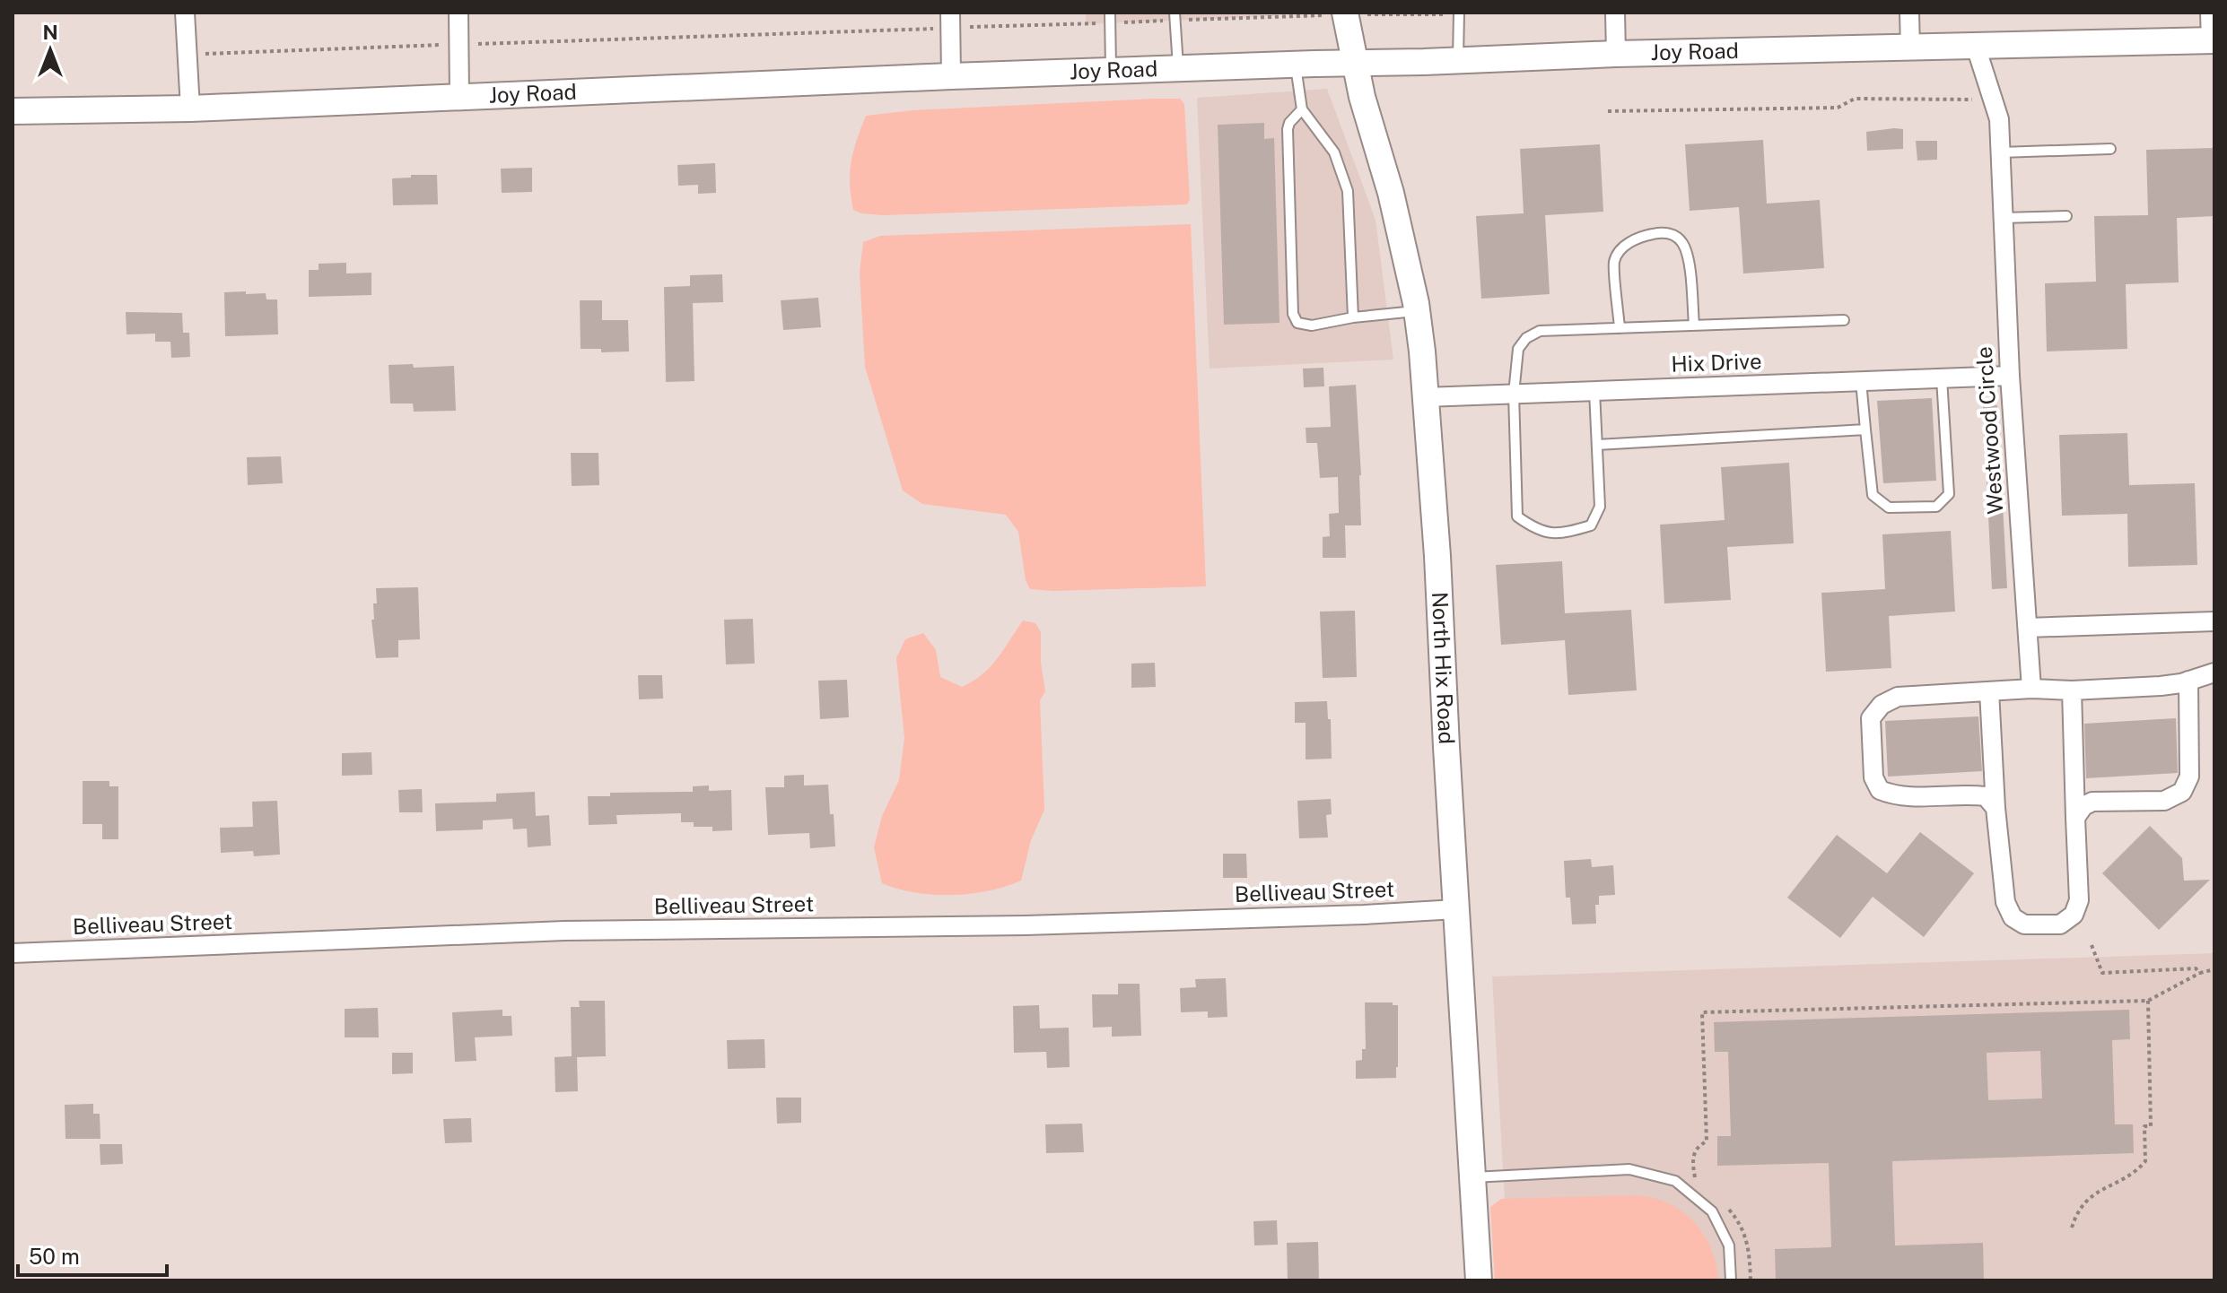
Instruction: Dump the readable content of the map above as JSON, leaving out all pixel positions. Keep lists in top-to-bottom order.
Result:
{
  "streets": {
    "street": [
      "Joy Road",
      "Hix Drive",
      "Westwood Circle",
      "North Hix Road",
      "Belliveau Street"
    ]
  },
  "crossings": [
    ["Joy Road", "Westwood Circle"],
    ["Joy Road", "North Hix Road"],
    ["Hix Drive", "Westwood Circle"],
    ["Hix Drive", "North Hix Road"],
    ["North Hix Road", "Belliveau Street"]
  ],
  "scale_bar": "50 m",
  "north": "top"
}
